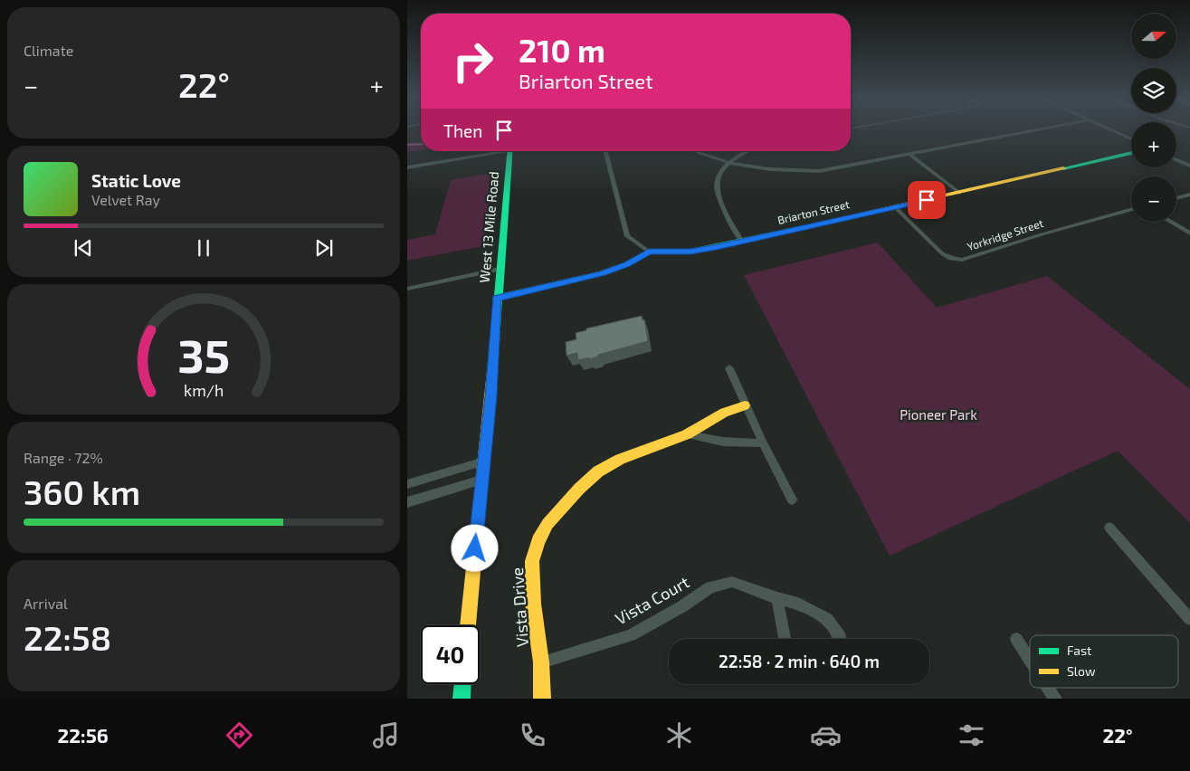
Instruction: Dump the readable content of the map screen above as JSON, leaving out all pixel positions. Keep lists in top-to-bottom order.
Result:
{
  "streets": {
    "street": [
      "Briarton Street",
      "West 13 Mile Road",
      "Yorkridge Street",
      "Vista Court",
      "Vista Drive"
    ]
  },
  "crossings": [
    ["Briarton Street", "Yorkridge Street"],
    ["Vista Court", "Vista Drive"]
  ],
  "parks": ["Pioneer Park"],
  "legend": ["Fast", "Slow"],
  "north": "right",
  "page": {
    "tile": [
      "Climate",
      ["Range · 72%", "360 km"],
      ["Arrival", "22:58"]
    ],
    "map_buttons": ["+", "−"],
    "turn": ["210 m", "Briarton Street"],
    "heat": ["−", "22°", "+"],
    "then": "Then",
    "song": ["Static Love", "Velvet Ray"],
    "limit": "40",
    "trip": "22:58 · 2 min · 640 m",
    "tabs": ["22:56", "22°"],
    "gauge": ["35", "km/h"]
  }
}
